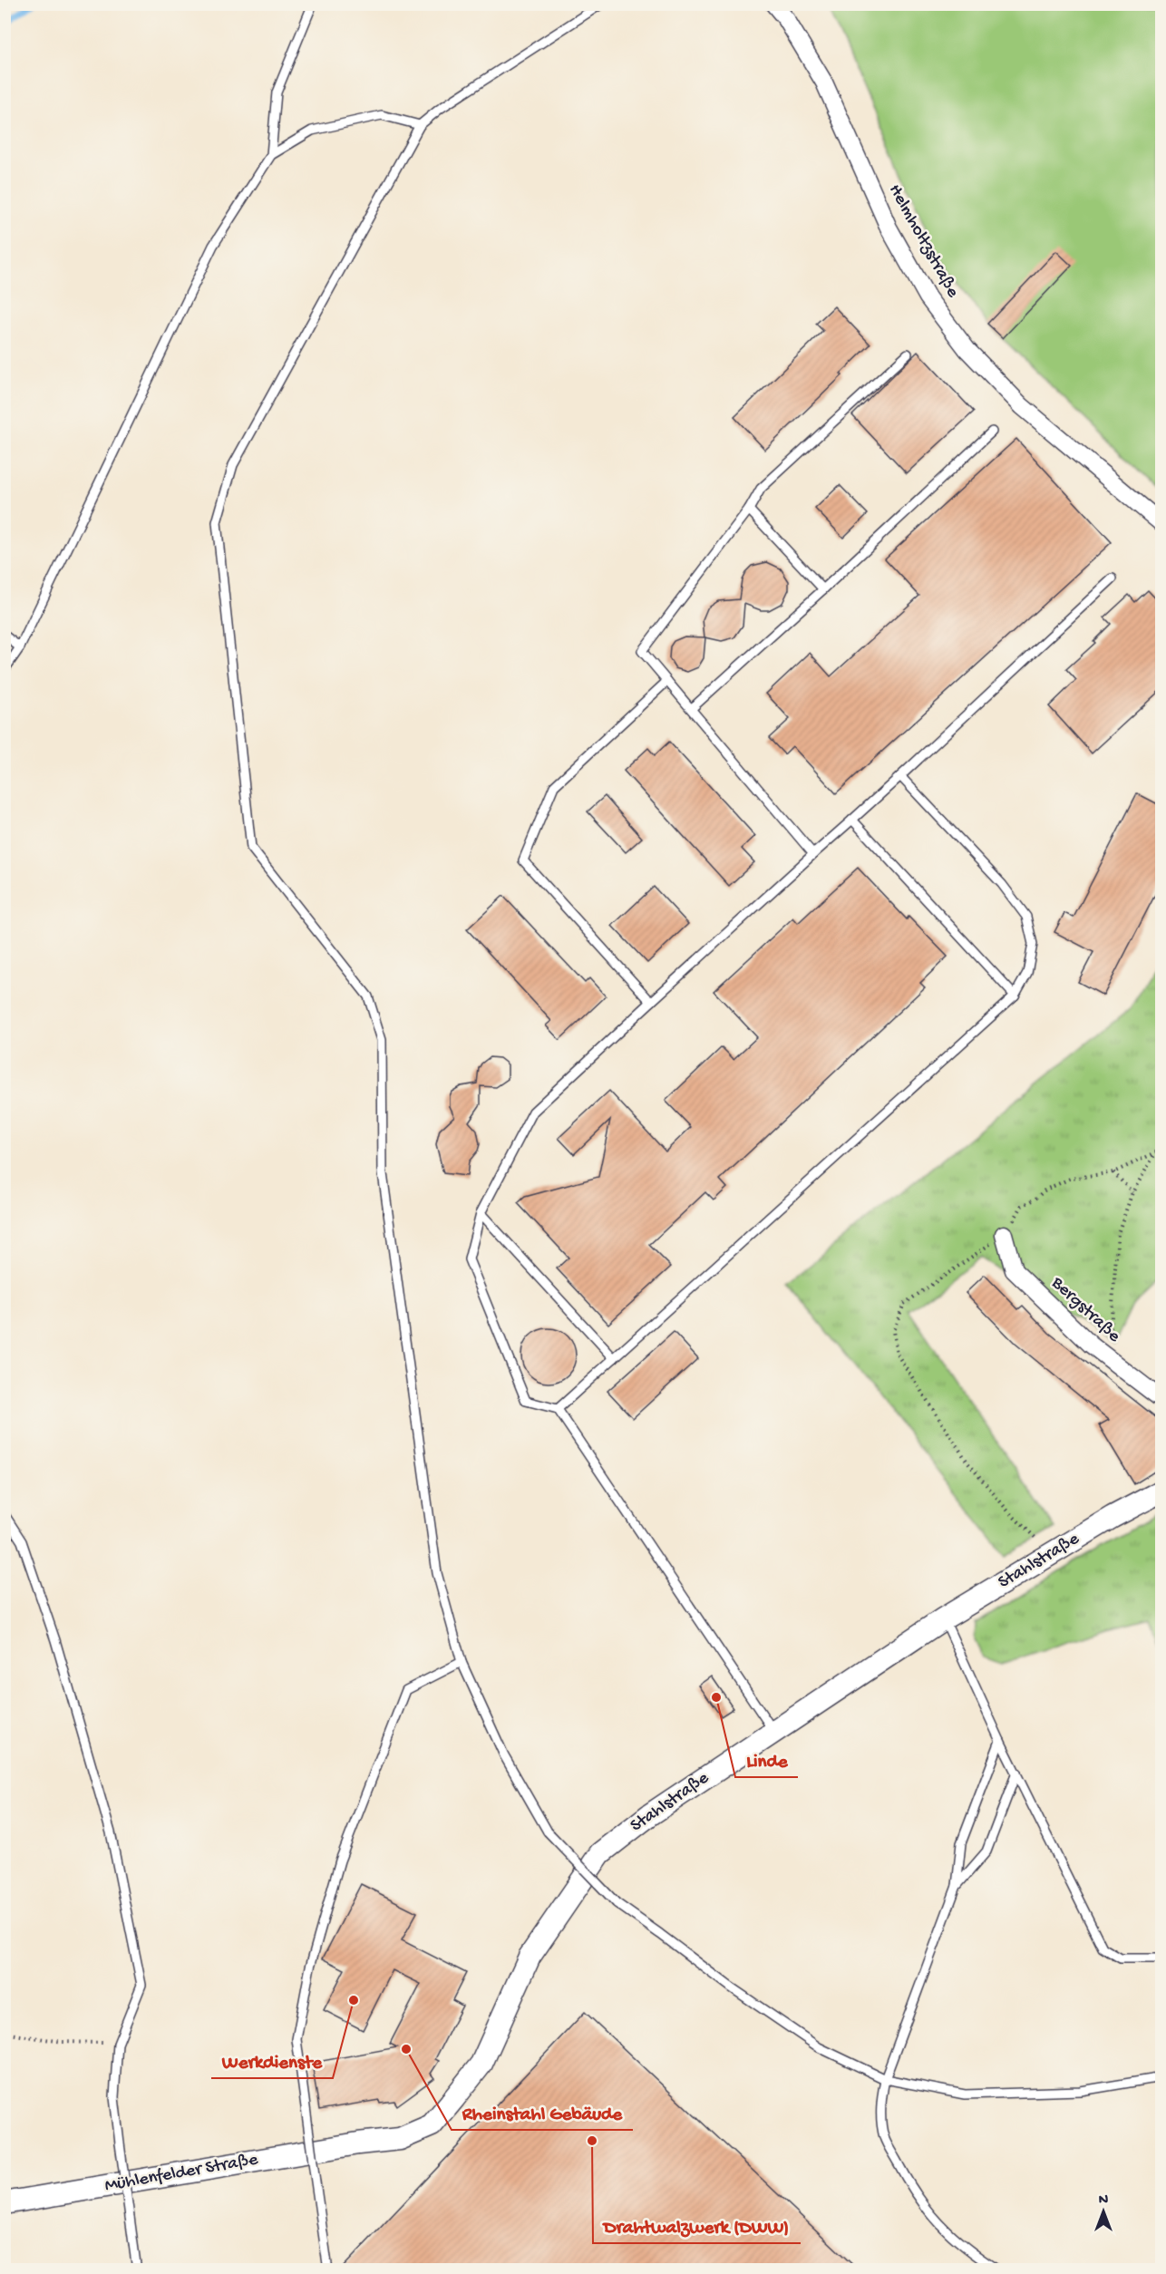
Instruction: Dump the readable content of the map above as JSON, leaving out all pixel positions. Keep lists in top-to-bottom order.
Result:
{
  "streets": {
    "street": [
      "Helmholtzstraße",
      "Bergstraße",
      "Stahlstraße",
      "Mühlenfelder Straße"
    ]
  },
  "crossings": [
    ["Stahlstraße", "Mühlenfelder Straße"]
  ],
  "places": [
    "Linde",
    "Werkdienste",
    "Rheinstahl Gebäude",
    "Drahtwalzwerk (DWW)"
  ],
  "north": "top"
}
